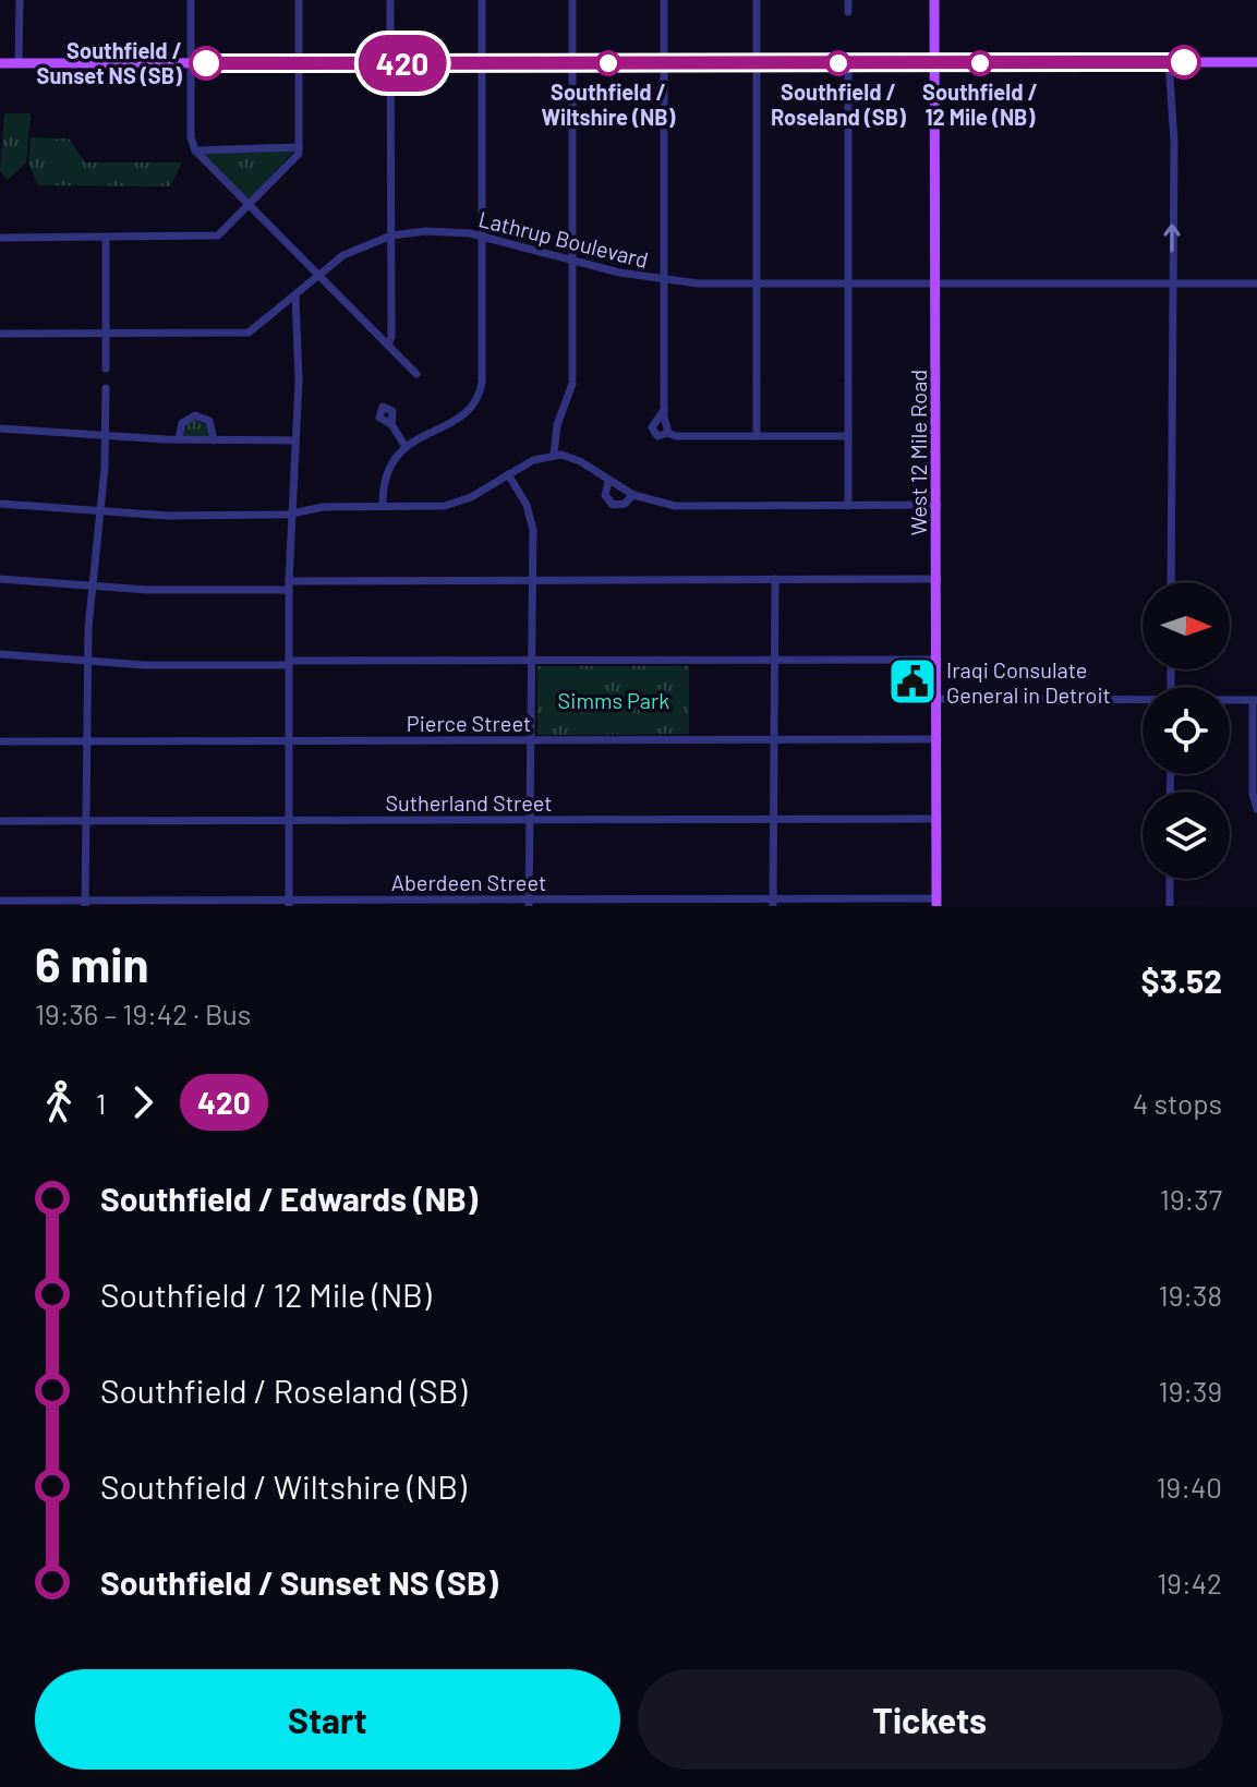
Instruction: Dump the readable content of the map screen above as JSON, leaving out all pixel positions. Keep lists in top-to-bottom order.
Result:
{
  "streets": {
    "main road": ["West 12 Mile Road"],
    "street": [
      "Lathrup Boulevard",
      "Pierce Street",
      "Sutherland Street",
      "Aberdeen Street"
    ]
  },
  "crossings": [
    ["Lathrup Boulevard", "West 12 Mile Road"],
    ["West 12 Mile Road", "Pierce Street"],
    ["West 12 Mile Road", "Sutherland Street"],
    ["West 12 Mile Road", "Aberdeen Street"]
  ],
  "parks": ["Simms Park"],
  "places": {
    "other": [
      "Southfield / Sunset NS (SB)",
      "Southfield / Wiltshire (NB)",
      "Southfield / Roseland (SB)",
      "Southfield / 12 Mile (NB)"
    ],
    "public building": ["Iraqi Consulate General in Detroit"]
  },
  "lines": ["bus line 420"],
  "north": "right",
  "page": {
    "on_map": "420",
    "heading": ["6 min", "19:36 – 19:42 · Bus", "$3.52"],
    "legs": ["1", "420", "4 stops"],
    "list": [
      {
        "name": "Southfield / Edwards (NB)",
        "value": "19:37"
      },
      {
        "name": "Southfield / 12 Mile (NB)",
        "value": "19:38"
      },
      {
        "name": "Southfield / Roseland (SB)",
        "value": "19:39"
      },
      {
        "name": "Southfield / Wiltshire (NB)",
        "value": "19:40"
      },
      {
        "name": "Southfield / Sunset NS (SB)",
        "value": "19:42"
      }
    ],
    "buttons": ["Start", "Tickets"]
  }
}
